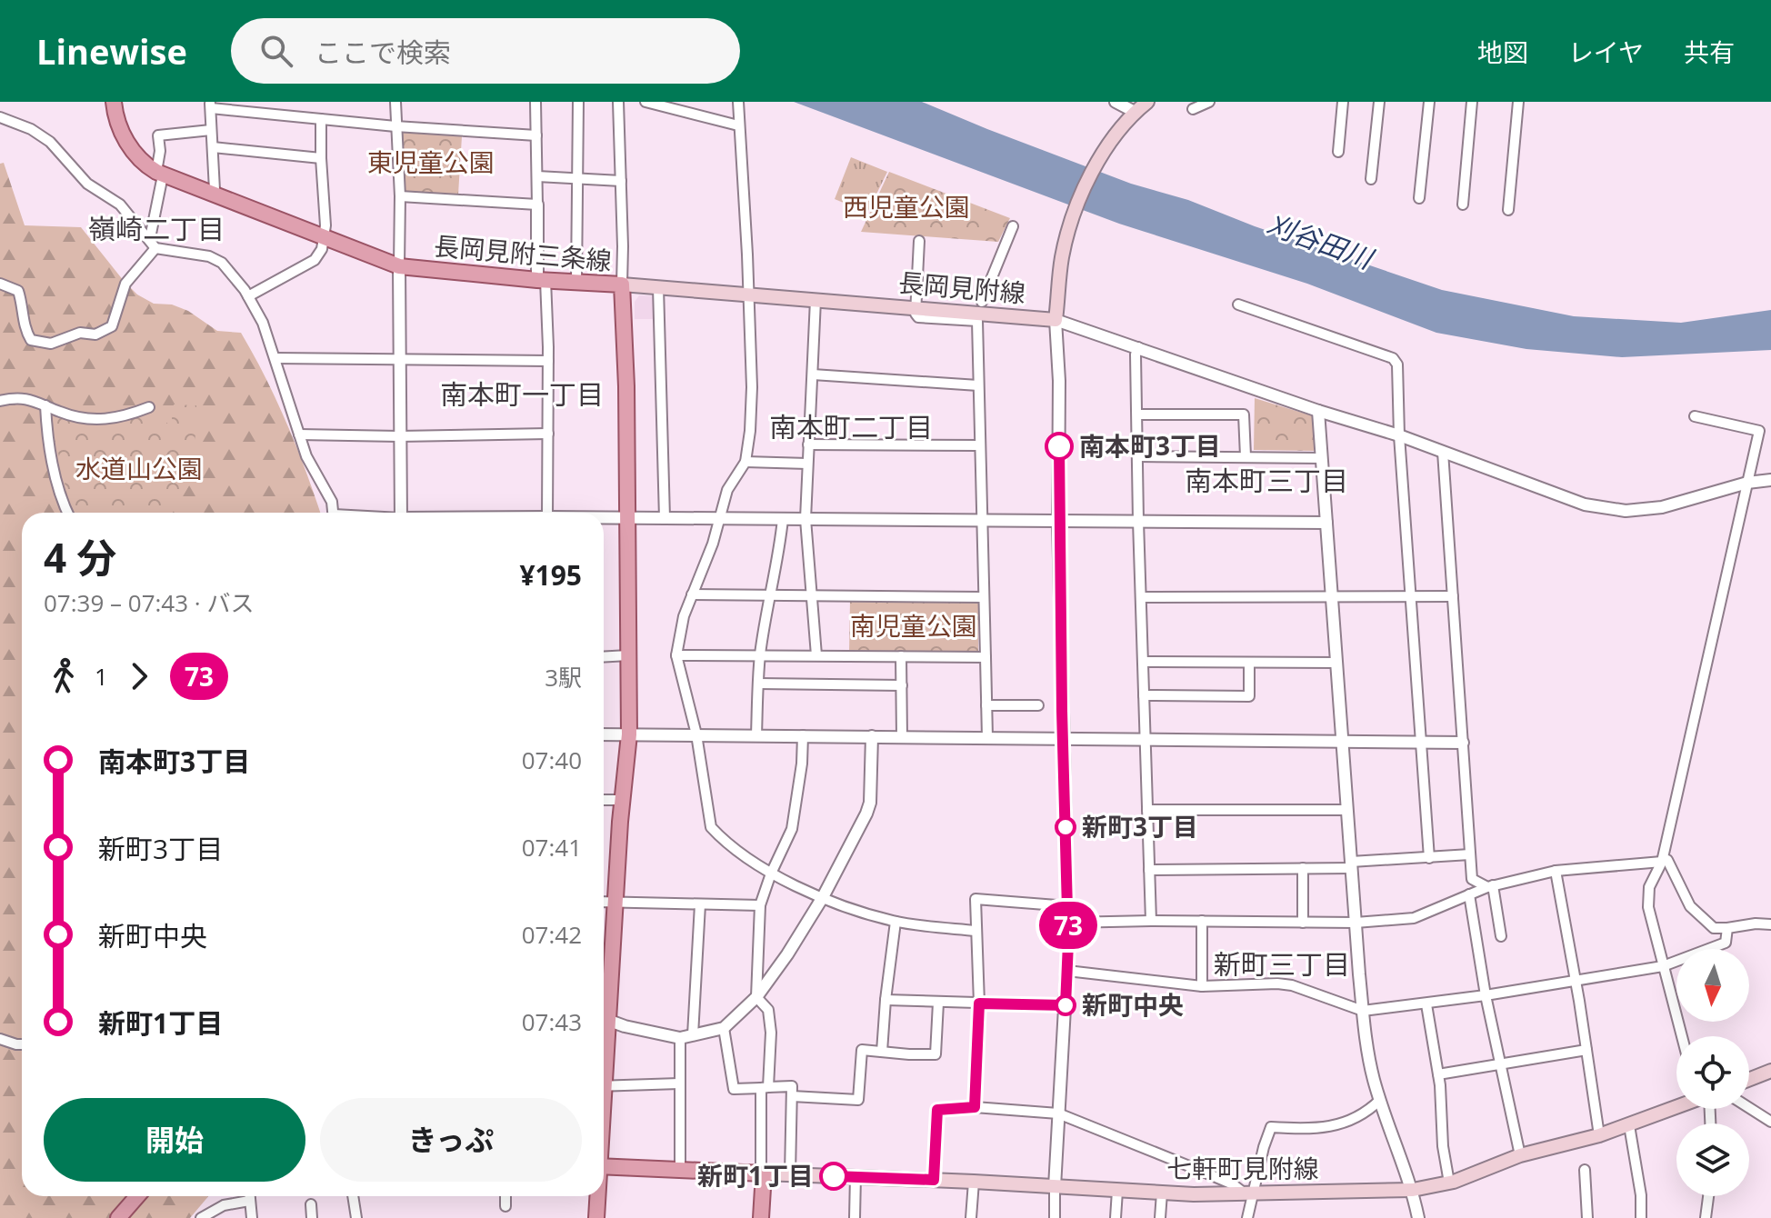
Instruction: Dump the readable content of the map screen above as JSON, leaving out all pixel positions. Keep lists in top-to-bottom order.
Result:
{
  "streets": {
    "main road": ["長岡見附三条線", "長岡見附線", "七軒町見附線"]
  },
  "crossings": [
    ["長岡見附三条線", "長岡見附線"]
  ],
  "districts": [
    "嶺崎二丁目",
    "南本町一丁目",
    "南本町二丁目",
    "南本町三丁目",
    "新町三丁目"
  ],
  "water": ["刈谷田川"],
  "parks": [
    "東児童公園",
    "西児童公園",
    "水道山公園",
    "南児童公園"
  ],
  "places": [
    "南本町3丁目",
    "新町3丁目",
    "新町中央",
    "新町1丁目"
  ],
  "lines": ["bus line 73"],
  "north": "bottom",
  "page": {
    "header": "Linewise",
    "search": "ここで検索",
    "nav": ["地図", "レイヤ", "共有"],
    "on_map": "73",
    "heading": ["4 分", "07:39 – 07:43 · バス", "¥195"],
    "legs": ["1", "73", "3駅"],
    "list": [
      {
        "name": "南本町3丁目",
        "value": "07:40"
      },
      {
        "name": "新町3丁目",
        "value": "07:41"
      },
      {
        "name": "新町中央",
        "value": "07:42"
      },
      {
        "name": "新町1丁目",
        "value": "07:43"
      }
    ],
    "buttons": ["開始", "きっぷ"]
  }
}
